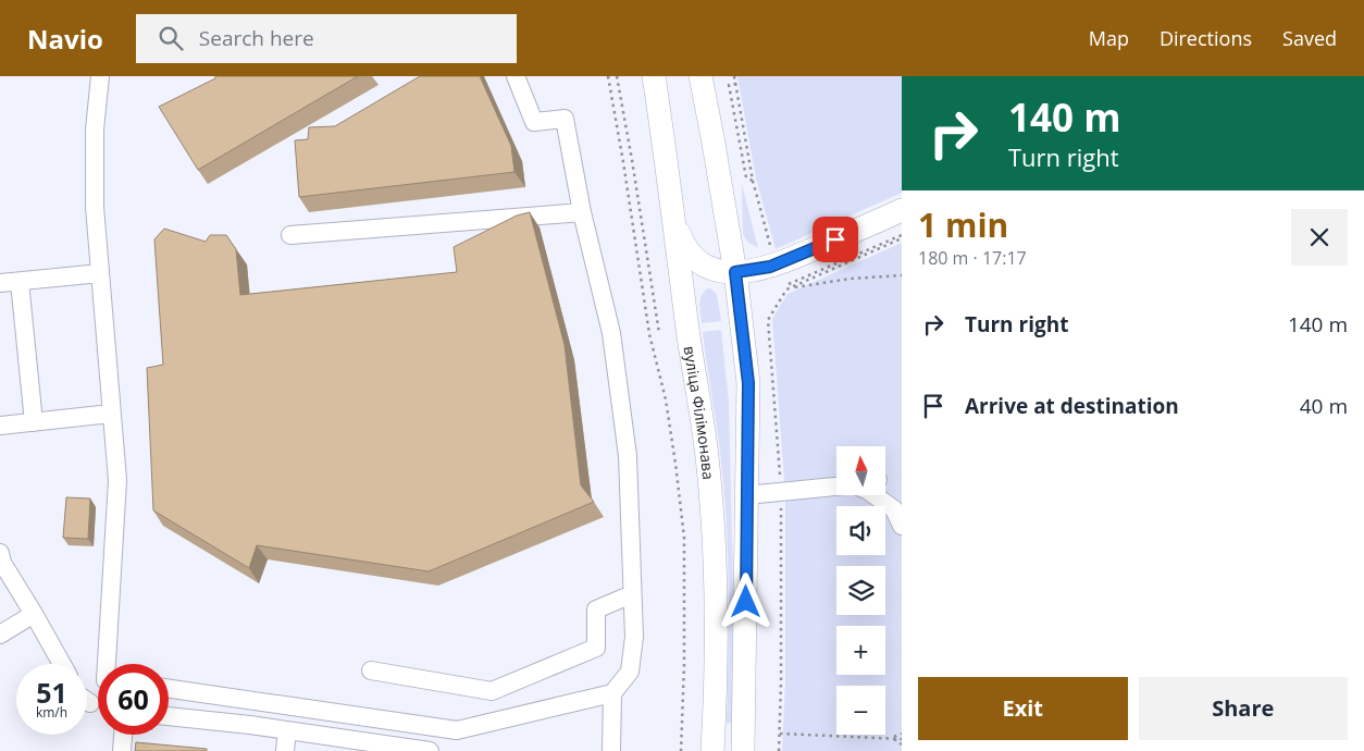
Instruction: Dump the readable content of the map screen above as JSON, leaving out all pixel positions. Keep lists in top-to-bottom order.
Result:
{
  "streets": {
    "main road": ["вуліца Філімонава"]
  },
  "north": "top",
  "page": {
    "header": "Navio",
    "search": "Search here",
    "nav": ["Map", "Directions", "Saved"],
    "turn": ["140 m", "Turn right"],
    "heading": ["1 min", "180 m · 17:17"],
    "list": [
      {
        "name": "Turn right",
        "value": "140 m"
      },
      {
        "name": "Arrive at destination",
        "value": "40 m"
      }
    ],
    "map_buttons": ["+", "−"],
    "speed": "51 km/h",
    "limit": "60",
    "buttons": ["Exit", "Share"]
  }
}
